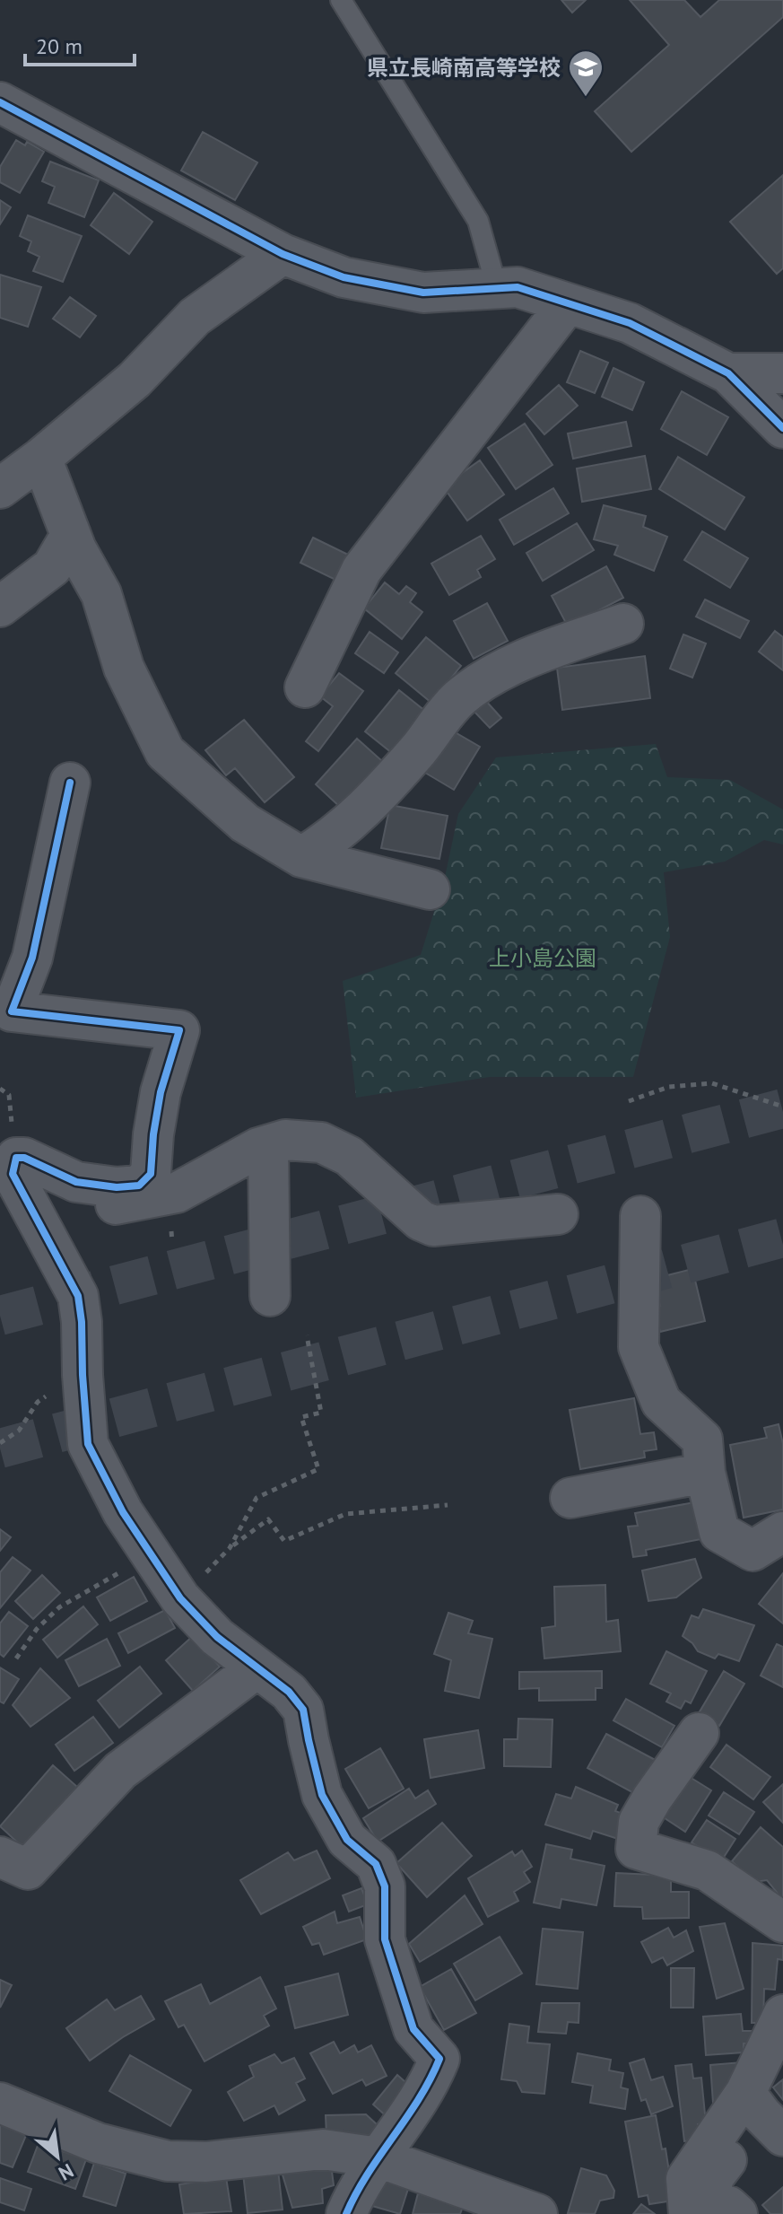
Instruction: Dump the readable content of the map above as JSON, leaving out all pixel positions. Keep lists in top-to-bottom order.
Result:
{
  "parks": ["上小島公園"],
  "places": {
    "school or university": ["県立長崎南高等学校"]
  },
  "scale_bar": "20 m",
  "north": "bottom right"
}
